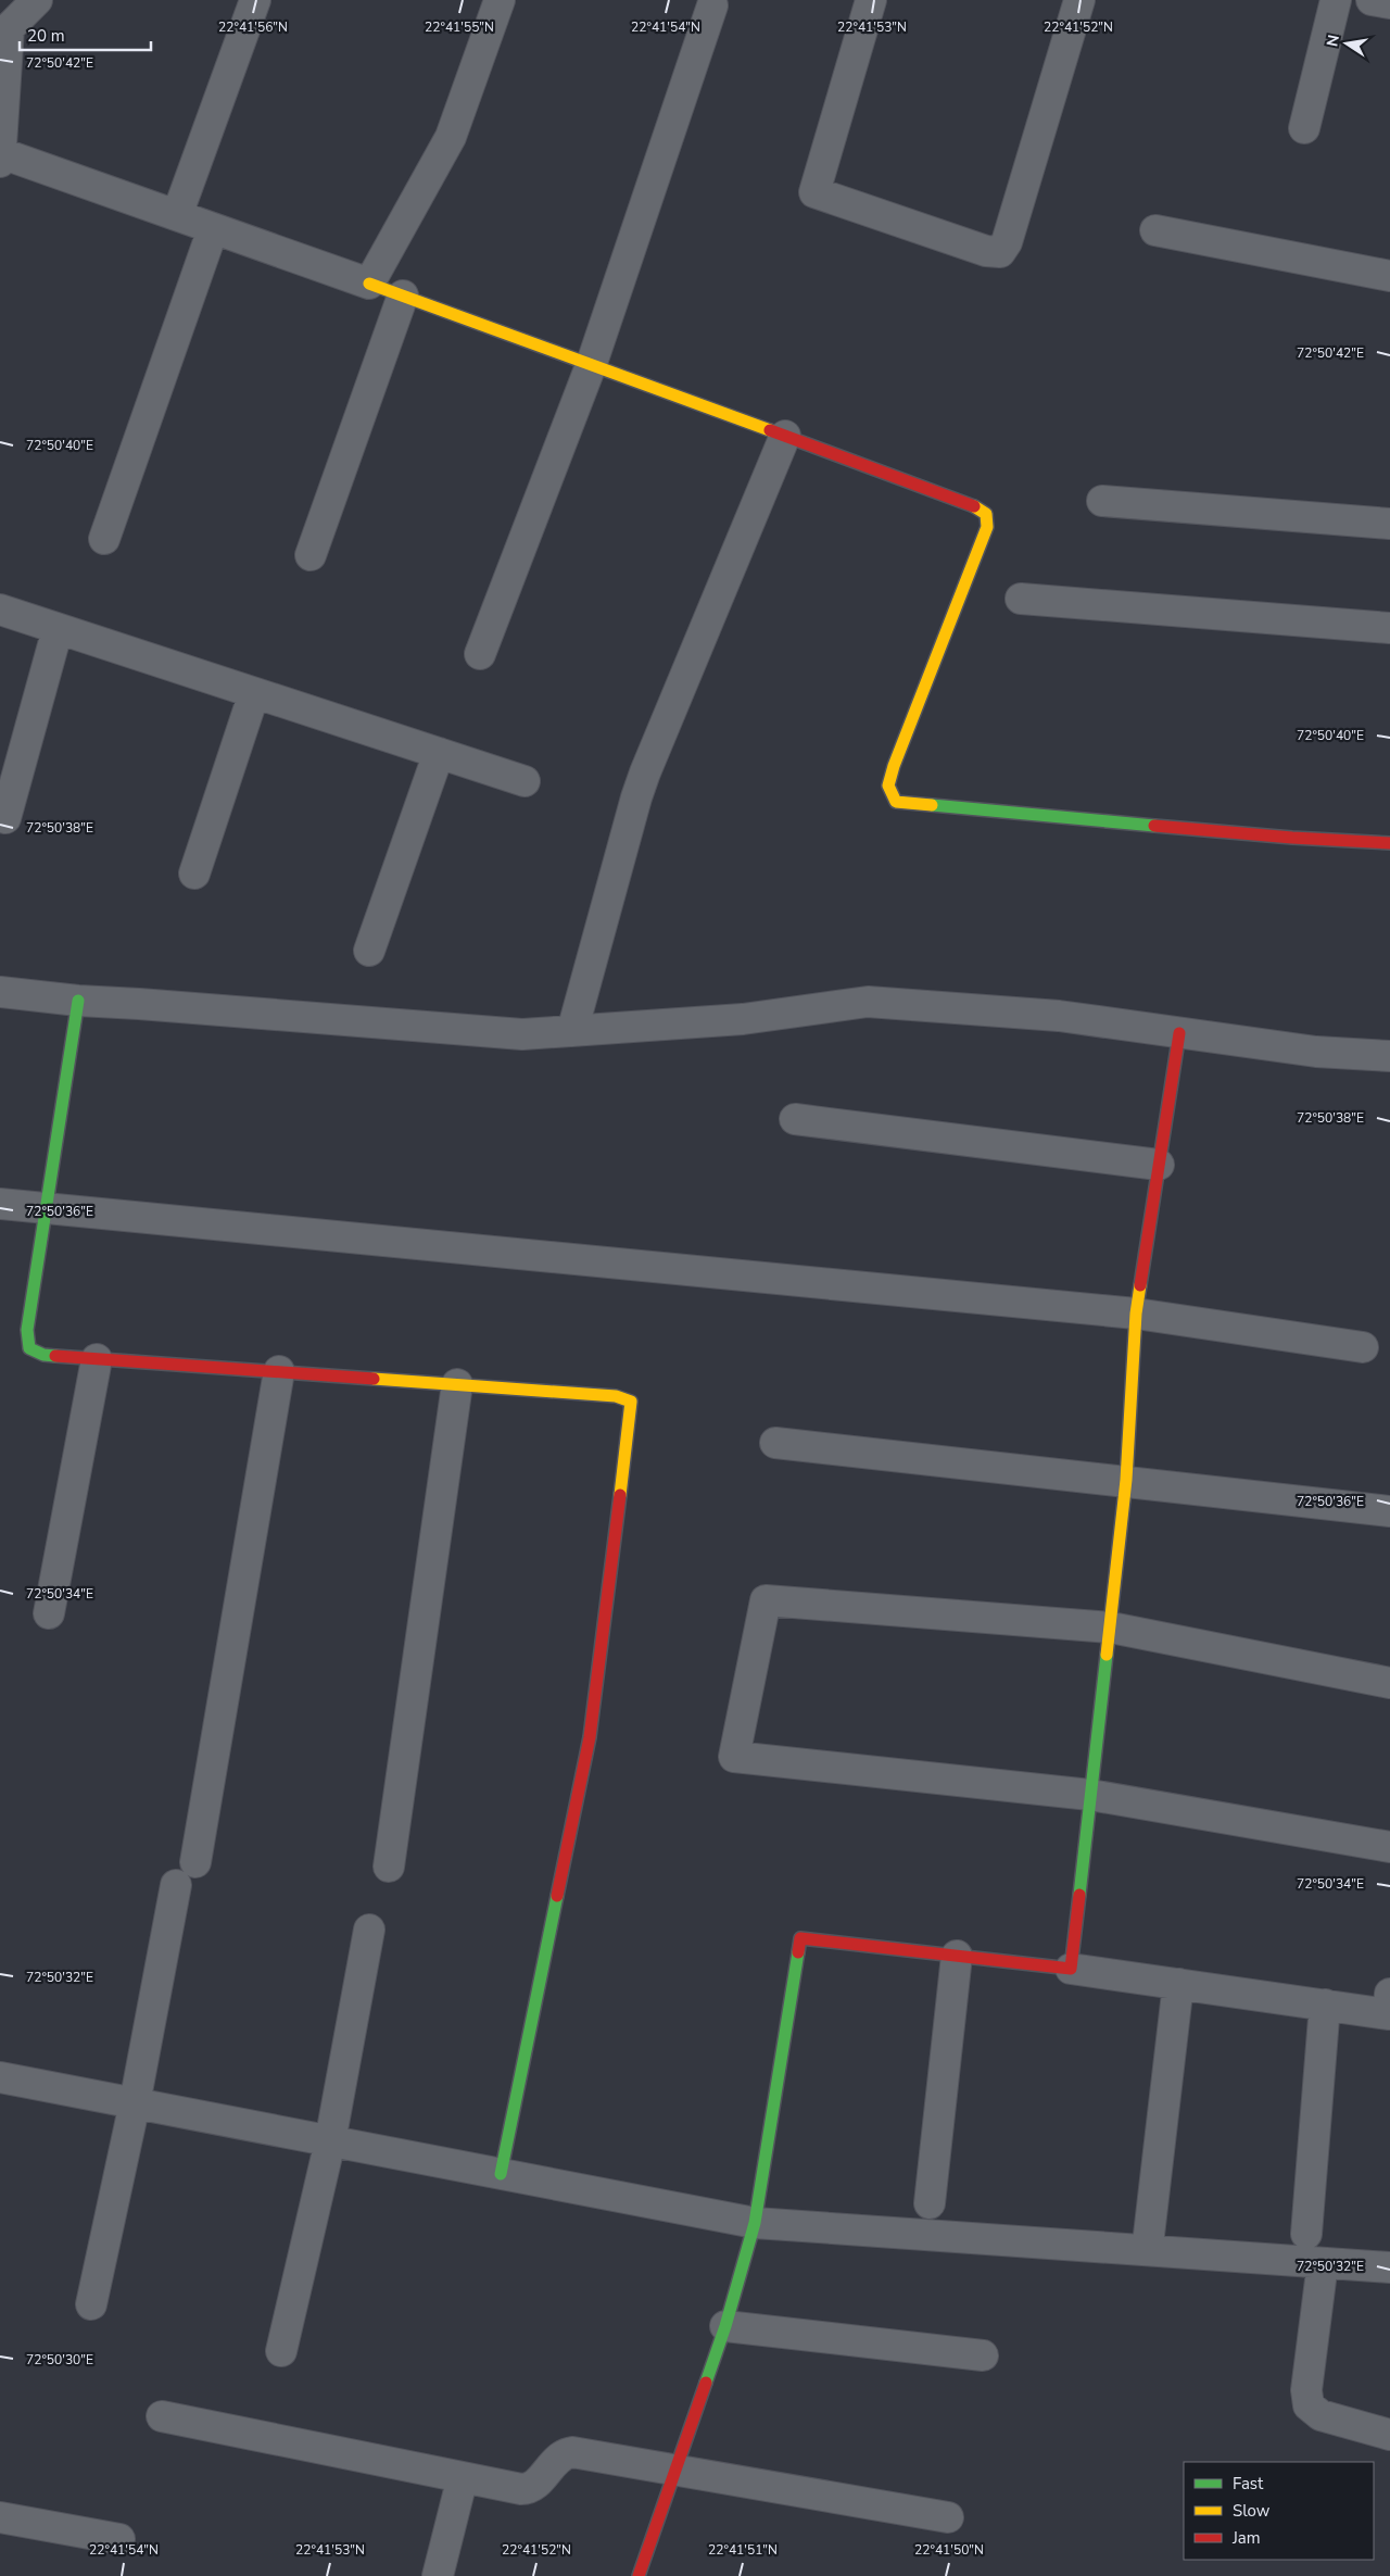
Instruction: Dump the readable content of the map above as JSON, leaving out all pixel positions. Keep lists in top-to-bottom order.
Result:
{
  "legend": ["Fast", "Slow", "Jam"],
  "scale_bar": "20 m",
  "north": "left",
  "coordinates": [
    "22°41'56\"N",
    "22°41'55\"N",
    "22°41'54\"N",
    "22°41'53\"N",
    "22°41'52\"N",
    "72°50'42\"E",
    "72°50'40\"E",
    "72°50'38\"E",
    "72°50'36\"E",
    "72°50'34\"E",
    "72°50'32\"E",
    "72°50'30\"E",
    "22°41'51\"N",
    "22°41'50\"N"
  ]
}
